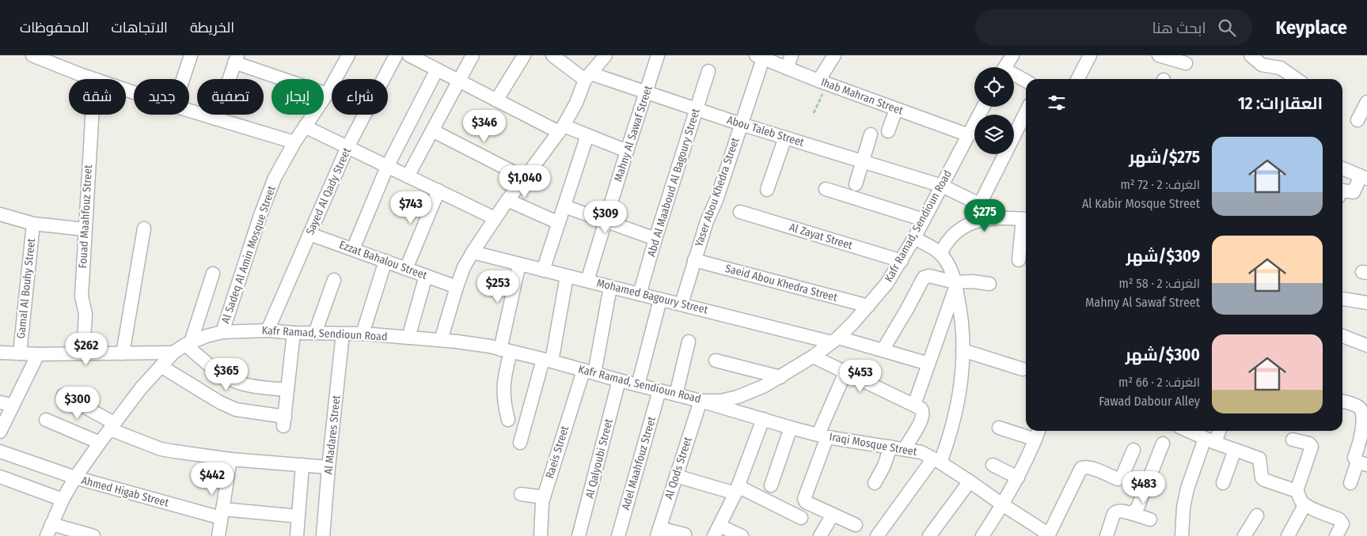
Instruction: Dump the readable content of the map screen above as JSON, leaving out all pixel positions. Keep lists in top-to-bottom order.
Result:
{
  "streets": {
    "street": [
      "Ihab Mahran Street",
      "Abou Taleb Street",
      "Mahny Al Sawaf Street",
      "Abd Al Maaboud Al Bagoury Street",
      "Sayed Al Qady Street",
      "Yaser Abou Khedra Street",
      "Fouad Maahfouz Street",
      "Kafr Ramad, Sendioun Road",
      "Al Zayat Street",
      "Al Sadeq Al Amin Mosque Street",
      "Ezzat Bahalou Street",
      "Saeid Abou Khedra Street",
      "Gamal Al Bouhy Street",
      "Mohamed Bagoury Street",
      "Al Madares Street",
      "Iraqi Mosque Street",
      "Raeis Street",
      "Al Qalyoubi Street",
      "Adel Maahfouz Street",
      "Al Qods Street",
      "Ahmed Higab Street"
    ]
  },
  "crossings": [
    ["Ihab Mahran Street", "Yaser Abou Khedra Street"],
    ["Ihab Mahran Street", "Kafr Ramad, Sendioun Road"],
    ["Abou Taleb Street", "Mahny Al Sawaf Street"],
    ["Abou Taleb Street", "Abd Al Maaboud Al Bagoury Street"],
    ["Abou Taleb Street", "Yaser Abou Khedra Street"],
    ["Abou Taleb Street", "Kafr Ramad, Sendioun Road"],
    ["Mahny Al Sawaf Street", "Mohamed Bagoury Street"],
    ["Abd Al Maaboud Al Bagoury Street", "Mohamed Bagoury Street"],
    ["Sayed Al Qady Street", "Kafr Ramad, Sendioun Road"],
    ["Sayed Al Qady Street", "Ezzat Bahalou Street"],
    ["Yaser Abou Khedra Street", "Saeid Abou Khedra Street"],
    ["Yaser Abou Khedra Street", "Mohamed Bagoury Street"],
    ["Kafr Ramad, Sendioun Road", "Al Zayat Street"],
    ["Kafr Ramad, Sendioun Road", "Al Sadeq Al Amin Mosque Street"],
    ["Kafr Ramad, Sendioun Road", "Saeid Abou Khedra Street"],
    ["Kafr Ramad, Sendioun Road", "Mohamed Bagoury Street"],
    ["Kafr Ramad, Sendioun Road", "Al Madares Street"],
    ["Kafr Ramad, Sendioun Road", "Iraqi Mosque Street"],
    ["Kafr Ramad, Sendioun Road", "Raeis Street"],
    ["Kafr Ramad, Sendioun Road", "Al Qalyoubi Street"],
    ["Kafr Ramad, Sendioun Road", "Adel Maahfouz Street"],
    ["Kafr Ramad, Sendioun Road", "Al Qods Street"],
    ["Kafr Ramad, Sendioun Road", "Ahmed Higab Street"],
    ["Iraqi Mosque Street", "Al Qods Street"]
  ],
  "page": {
    "header": "Keyplace",
    "search": "ابحث هنا",
    "nav": ["الخريطة", "الاتجاهات", "المحفوظات"],
    "chip": [
      "شراء",
      "إيجار",
      "تصفية",
      "جديد",
      "شقة"
    ],
    "heading": "العقارات: 12",
    "price": [
      "$346",
      "$1,040",
      "$743",
      "$275",
      "$309",
      "$253",
      "$262",
      "$365",
      "$453",
      "$300",
      "$442",
      "$483"
    ],
    "list": [
      {
        "name": "$275/شهر",
        "note": "الغرف: 2 · 72 m² · Al Kabir Mosque Street"
      },
      {
        "name": "$309/شهر",
        "note": "الغرف: 2 · 58 m² · Mahny Al Sawaf Street"
      },
      {
        "name": "$300/شهر",
        "note": "الغرف: 2 · 66 m² · Fawad Dabour Alley"
      }
    ]
  }
}
